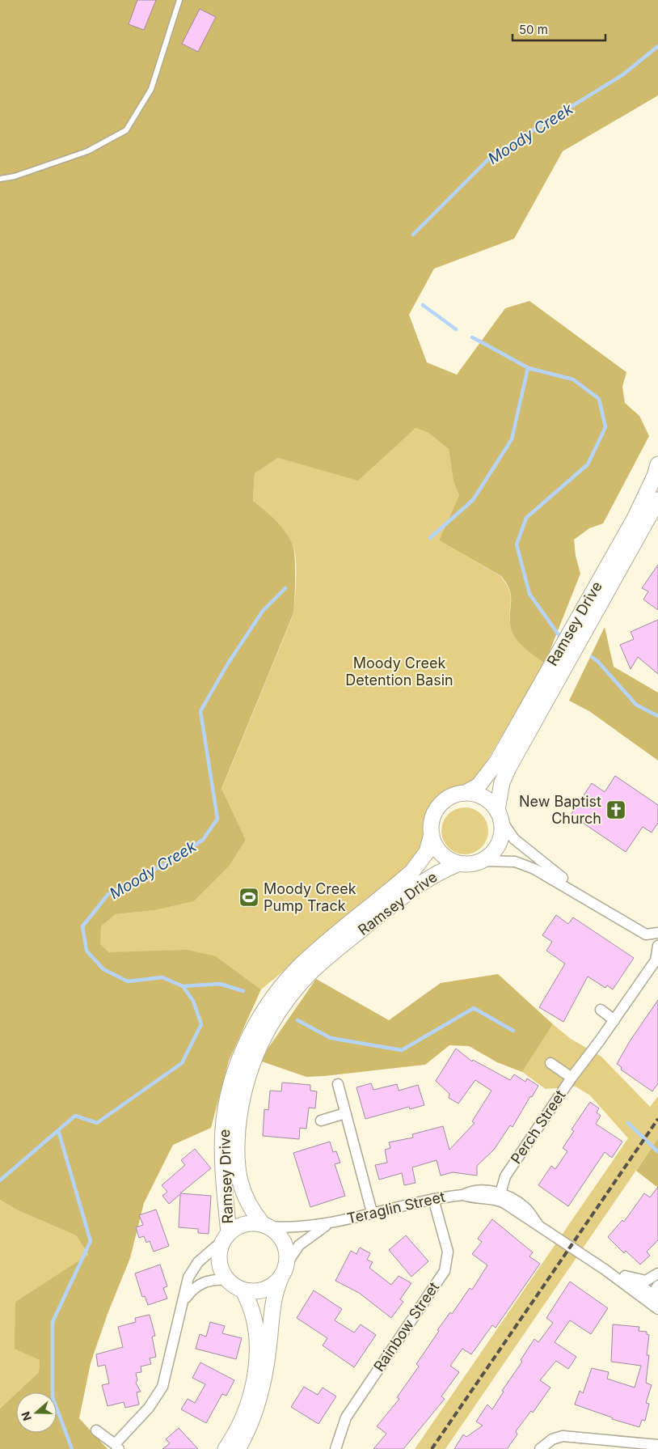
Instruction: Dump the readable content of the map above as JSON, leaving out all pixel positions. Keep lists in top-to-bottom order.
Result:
{
  "streets": {
    "main road": ["Ramsey Drive"],
    "street": ["Perch Street", "Teraglin Street", "Rainbow Street"]
  },
  "crossings": [
    ["Ramsey Drive", "Teraglin Street"],
    ["Perch Street", "Teraglin Street"],
    ["Teraglin Street", "Rainbow Street"]
  ],
  "water": ["Moody Creek"],
  "parks": ["Moody Creek Detention Basin"],
  "places": {
    "church": ["New Baptist Church"],
    "sports": ["Moody Creek Pump Track"]
  },
  "scale_bar": "50 m",
  "north": "left"
}
